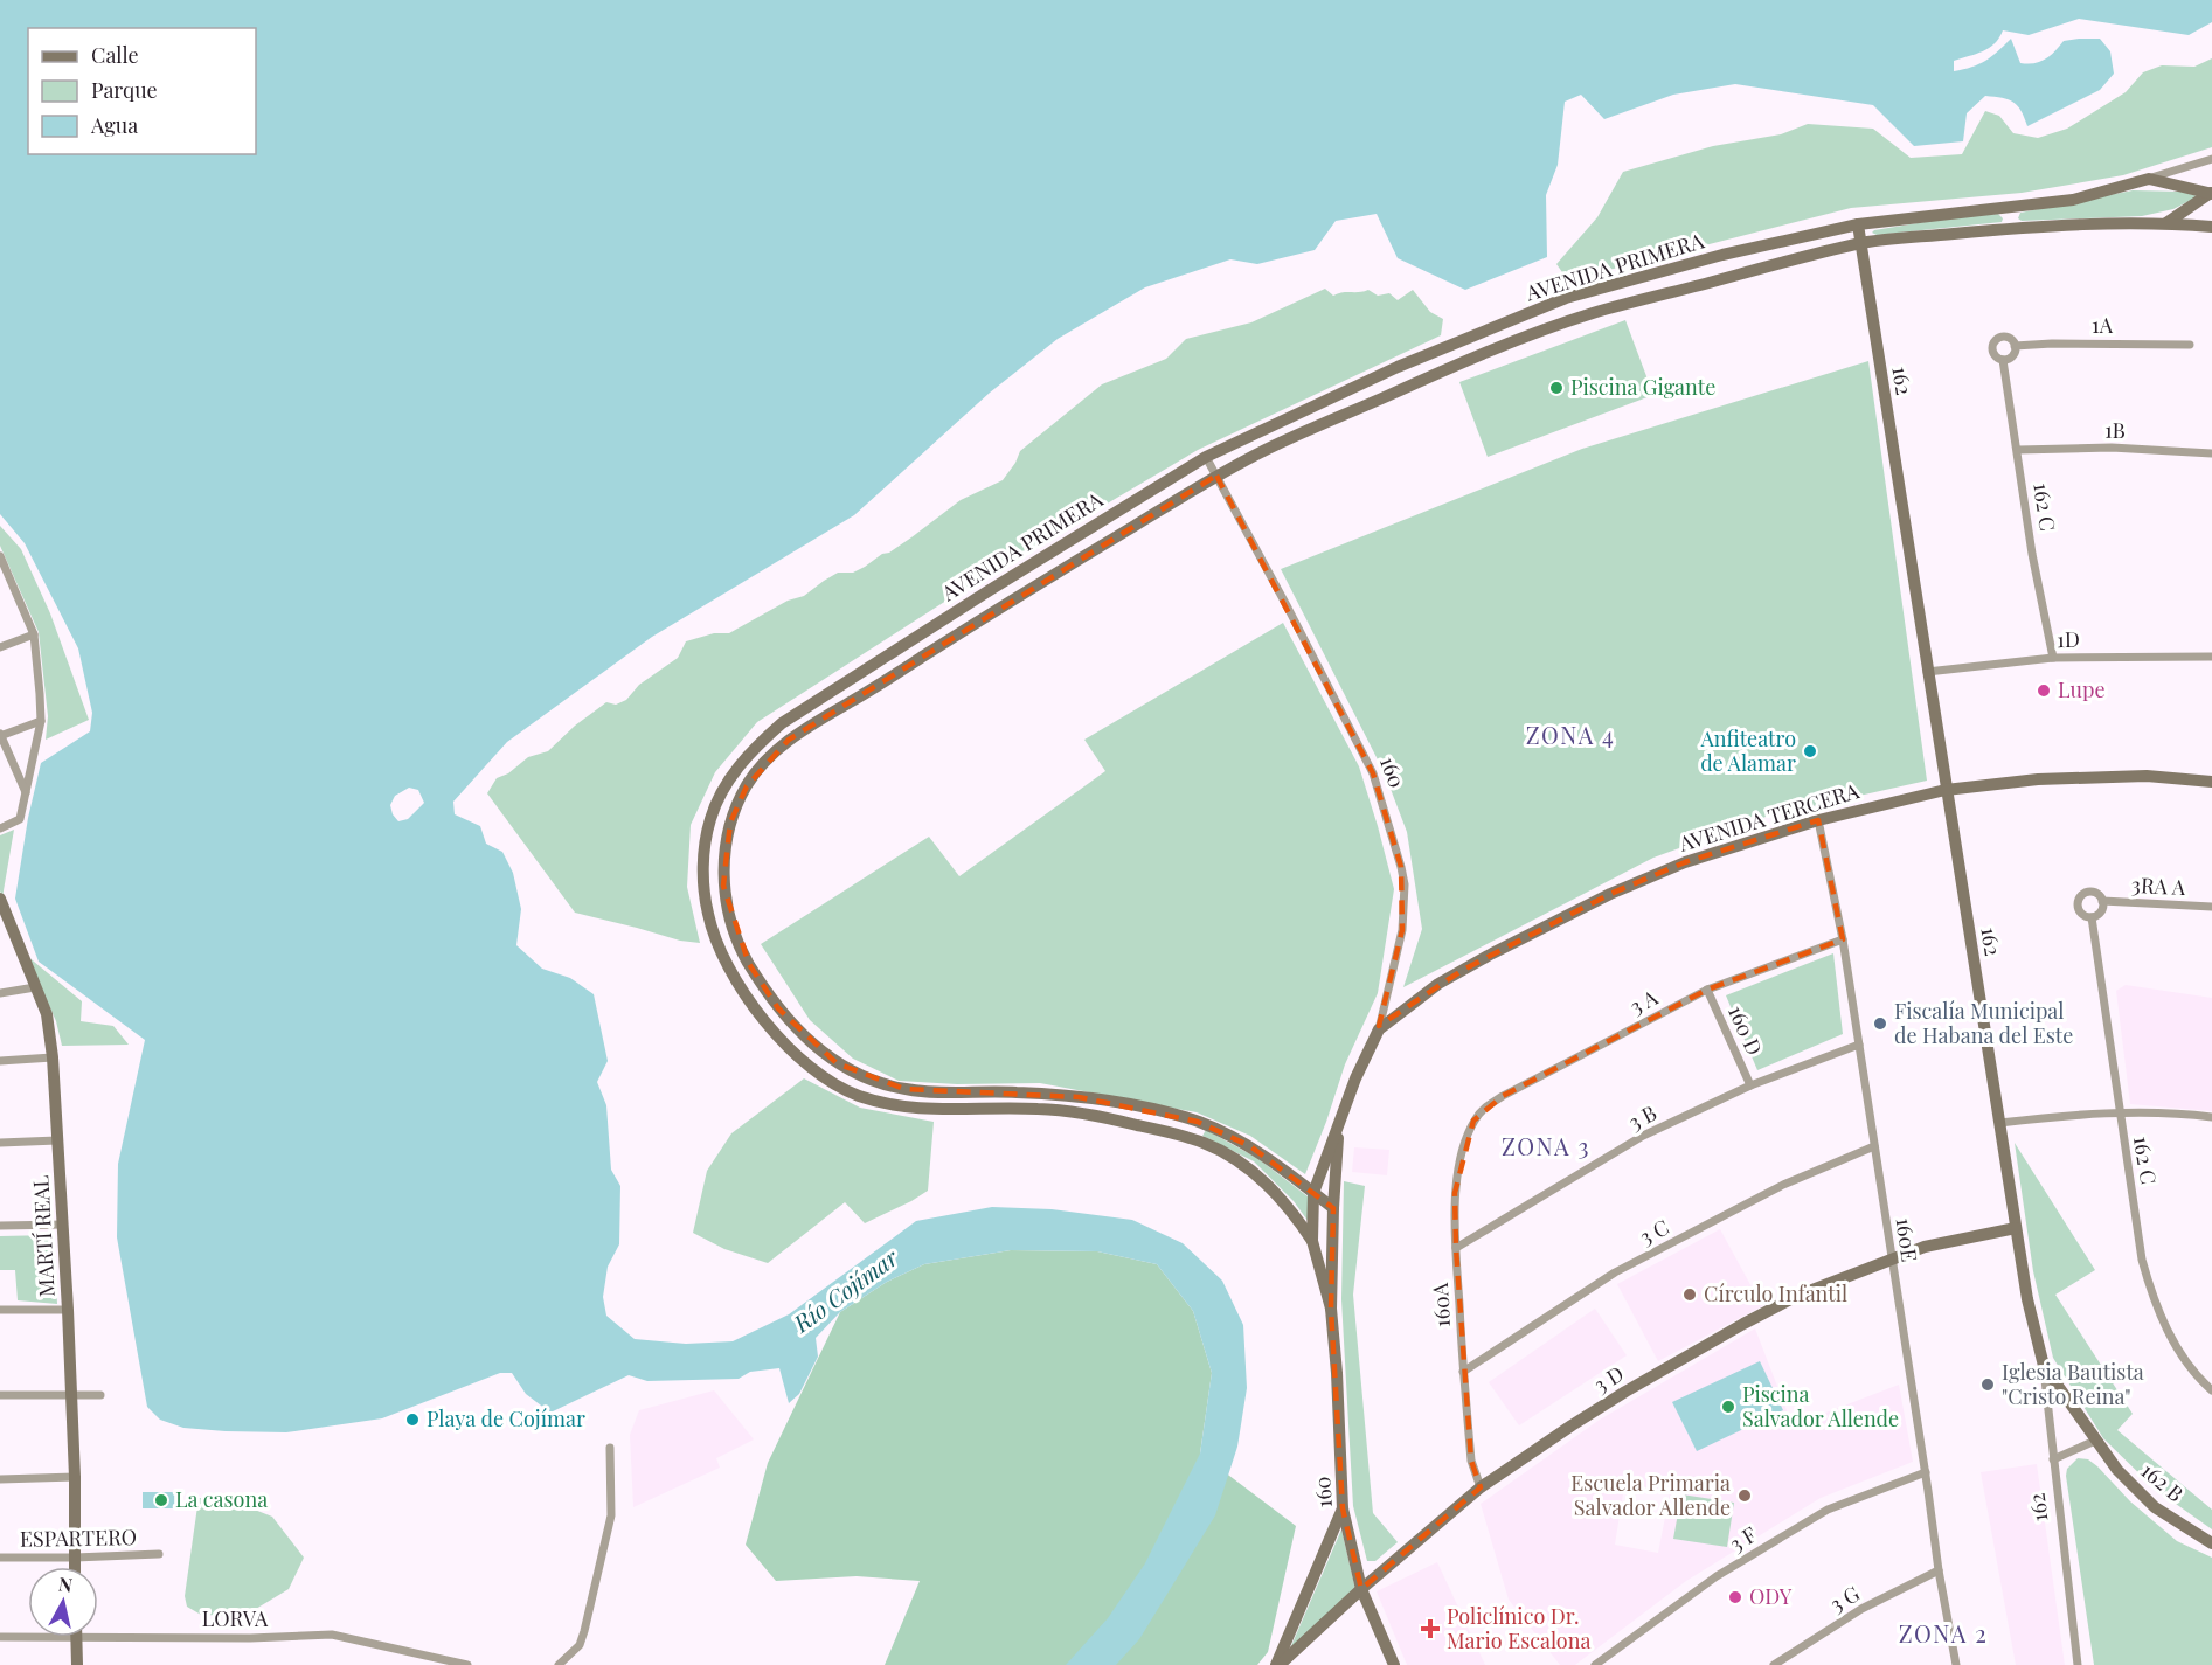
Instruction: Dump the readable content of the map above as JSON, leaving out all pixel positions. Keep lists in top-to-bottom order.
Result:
{
  "streets": {
    "street": [
      "AVENIDA PRIMERA",
      "1A",
      "162",
      "1B",
      "162 C",
      "1D",
      "160",
      "AVENIDA TERCERA",
      "3RA A",
      "3 A",
      "160 D",
      "3 B",
      "3 C",
      "MARTÍ REAL",
      "160E",
      "160A",
      "3 D",
      "162 B",
      "ESPARTERO",
      "3 F",
      "3 G",
      "LORVA"
    ]
  },
  "crossings": [
    ["AVENIDA PRIMERA", "162"],
    ["AVENIDA PRIMERA", "160"],
    ["1A", "162 C"],
    ["162", "1D"],
    ["162", "AVENIDA TERCERA"],
    ["162", "3 D"],
    ["162", "162 B"],
    ["1B", "162 C"],
    ["162 C", "1D"],
    ["162 C", "3RA A"],
    ["160", "AVENIDA TERCERA"],
    ["160", "3 D"],
    ["AVENIDA TERCERA", "160E"],
    ["3 A", "160 D"],
    ["3 A", "160E"],
    ["3 A", "160A"],
    ["160 D", "3 B"],
    ["3 B", "160E"],
    ["3 B", "160A"],
    ["3 C", "160E"],
    ["3 C", "160A"],
    ["MARTÍ REAL", "ESPARTERO"],
    ["160E", "3 D"],
    ["160E", "3 F"],
    ["160E", "3 G"],
    ["160A", "3 D"]
  ],
  "districts": ["ZONA 4", "ZONA 3", "ZONA 2"],
  "water": ["Río Cojímar"],
  "places": {
    "other": [
      "Piscina Gigante",
      "Lupe",
      "Anfiteatro de Alamar",
      "Fiscalía Municipal de Habana del Este",
      "Círculo Infantil",
      "Iglesia Bautista \"Cristo Reina\"",
      "Piscina Salvador Allende",
      "Playa de Cojímar",
      "Escuela Primaria Salvador Allende",
      "La casona",
      "ODY"
    ],
    "health": ["Policlínico Dr. Mario Escalona"]
  },
  "legend": ["Calle", "Parque", "Agua"],
  "north": "top"
}
